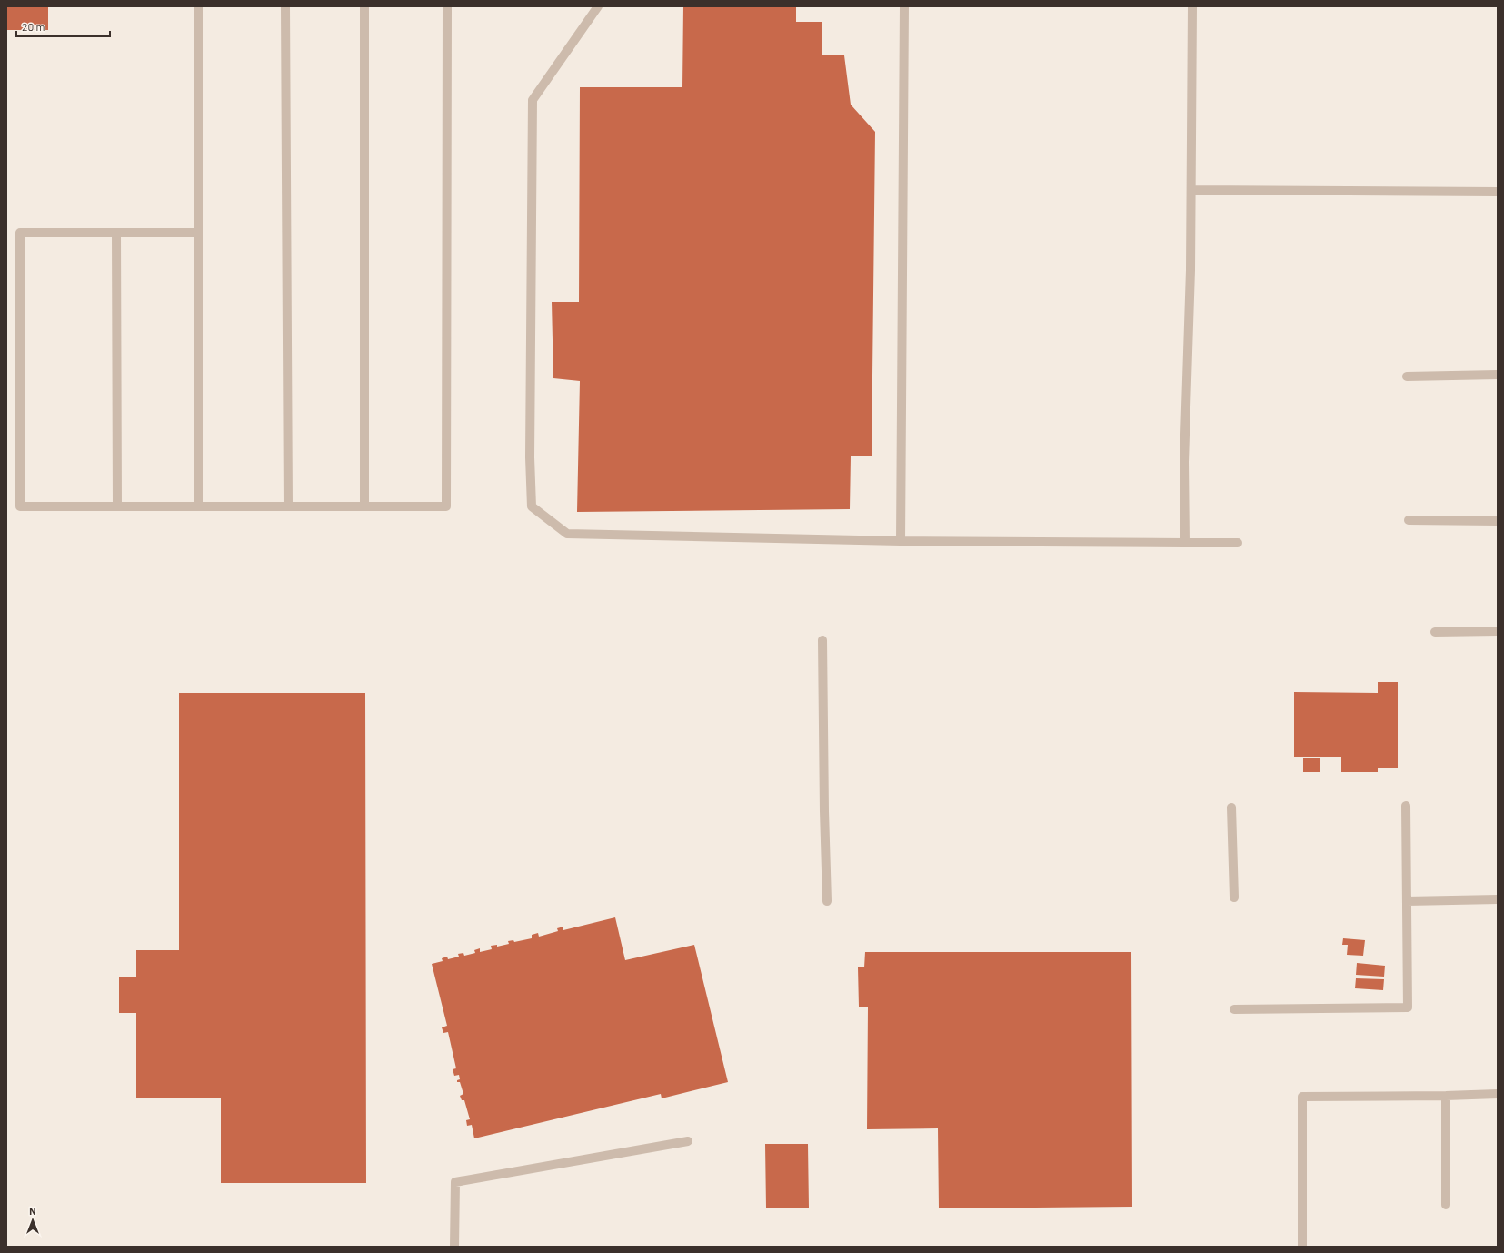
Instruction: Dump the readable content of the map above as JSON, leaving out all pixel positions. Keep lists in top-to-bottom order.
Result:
{
  "scale_bar": "20 m",
  "north": "top"
}
